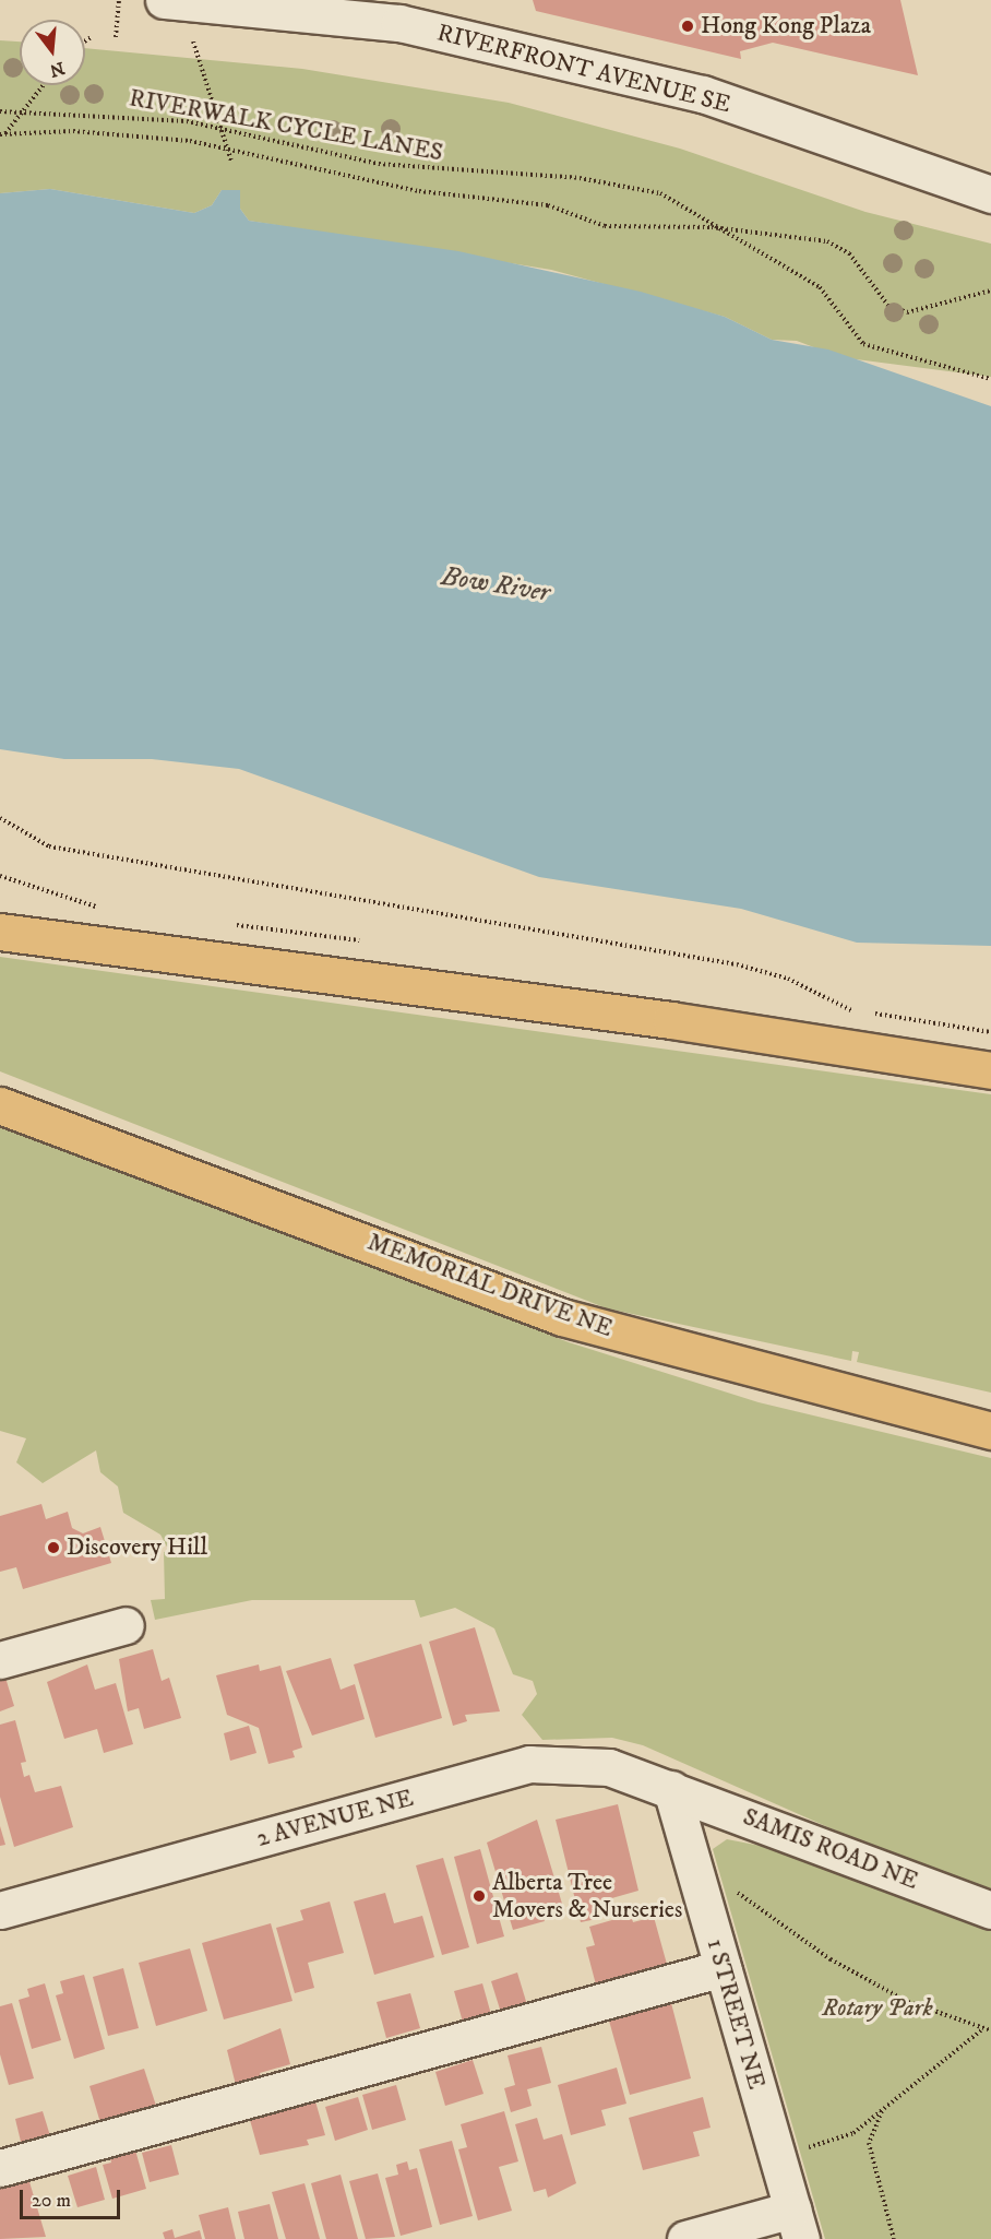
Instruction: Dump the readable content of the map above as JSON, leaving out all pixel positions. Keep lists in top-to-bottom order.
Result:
{
  "streets": {
    "main road": ["MEMORIAL DRIVE NE"],
    "street": [
      "RIVERFRONT AVENUE SE",
      "2 AVENUE NE",
      "SAMIS ROAD NE",
      "1 STREET NE"
    ],
    "path": ["RIVERWALK CYCLE LANES"]
  },
  "crossings": [
    ["2 AVENUE NE", "SAMIS ROAD NE"],
    ["2 AVENUE NE", "1 STREET NE"],
    ["SAMIS ROAD NE", "1 STREET NE"]
  ],
  "water": ["Bow River"],
  "parks": ["Rotary Park"],
  "places": ["Hong Kong Plaza", "Discovery Hill", "Alberta Tree Movers & Nurseries"],
  "scale_bar": "20 m",
  "north": "bottom"
}
